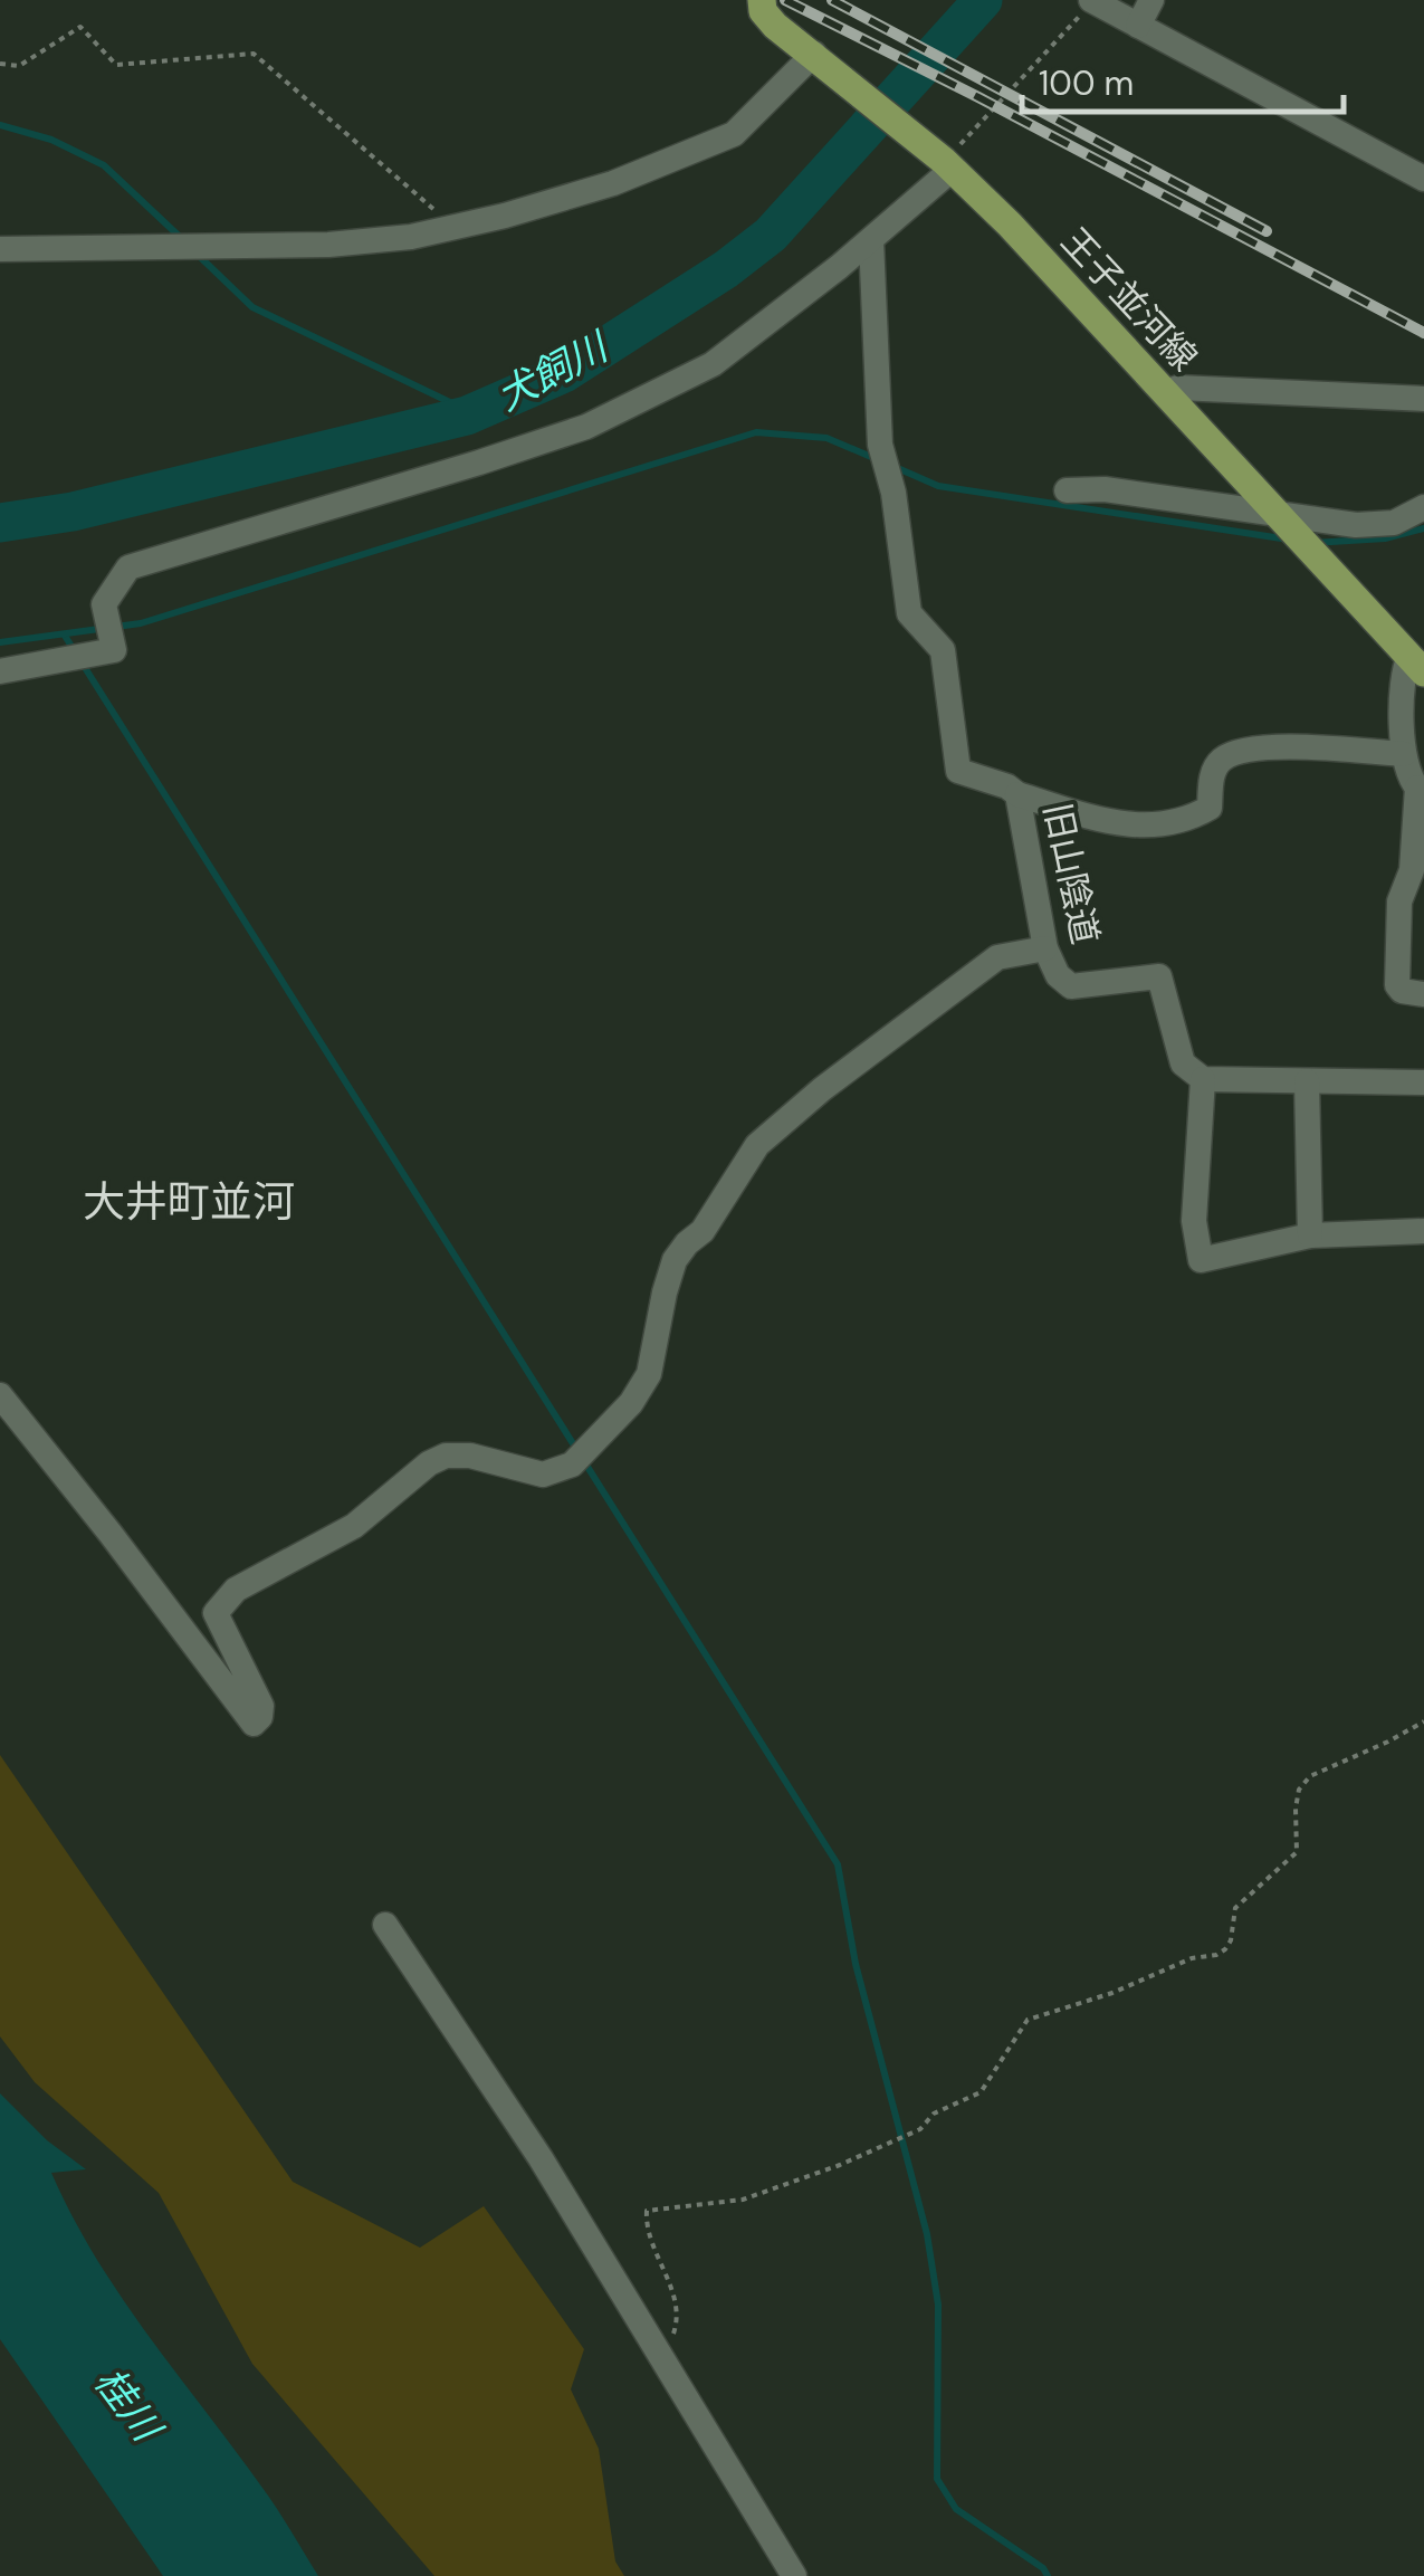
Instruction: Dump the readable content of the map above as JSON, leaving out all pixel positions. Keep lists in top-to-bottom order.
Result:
{
  "streets": {
    "main road": ["王子並河線"],
    "street": ["旧山陰道"]
  },
  "districts": ["大井町並河"],
  "water": ["犬飼川", "桂川"],
  "scale_bar": "100 m"
}
